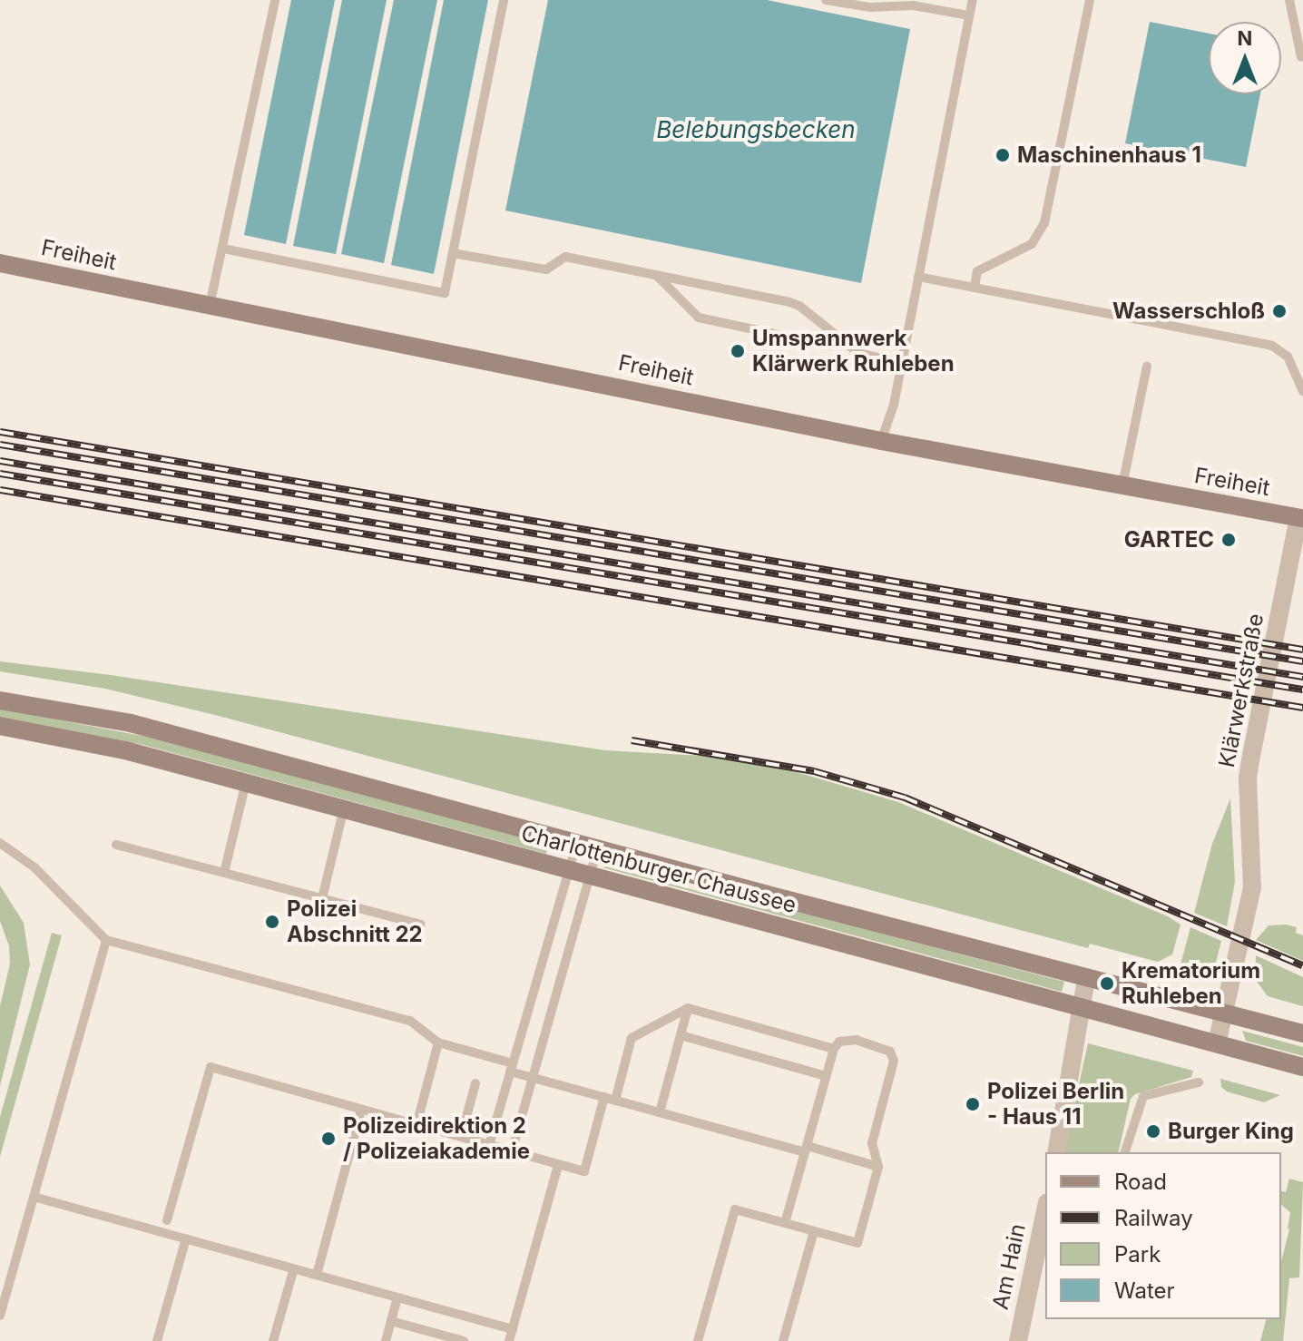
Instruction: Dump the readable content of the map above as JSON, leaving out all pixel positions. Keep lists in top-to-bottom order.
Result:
{
  "streets": {
    "main road": ["Freiheit", "Charlottenburger Chaussee"],
    "street": ["Klärwerkstraße", "Am Hain"]
  },
  "crossings": [
    ["Freiheit", "Klärwerkstraße"],
    ["Klärwerkstraße", "Charlottenburger Chaussee"]
  ],
  "water": ["Belebungsbecken"],
  "places": [
    "Maschinenhaus 1",
    "Wasserschloß",
    "Umspannwerk Klärwerk Ruhleben",
    "GARTEC",
    "Polizei Abschnitt 22",
    "Krematorium Ruhleben",
    "Polizei Berlin - Haus 11",
    "Burger King",
    "Polizeidirektion 2 / Polizeiakademie"
  ],
  "legend": [
    "Road",
    "Railway",
    "Park",
    "Water"
  ],
  "north": "top"
}
